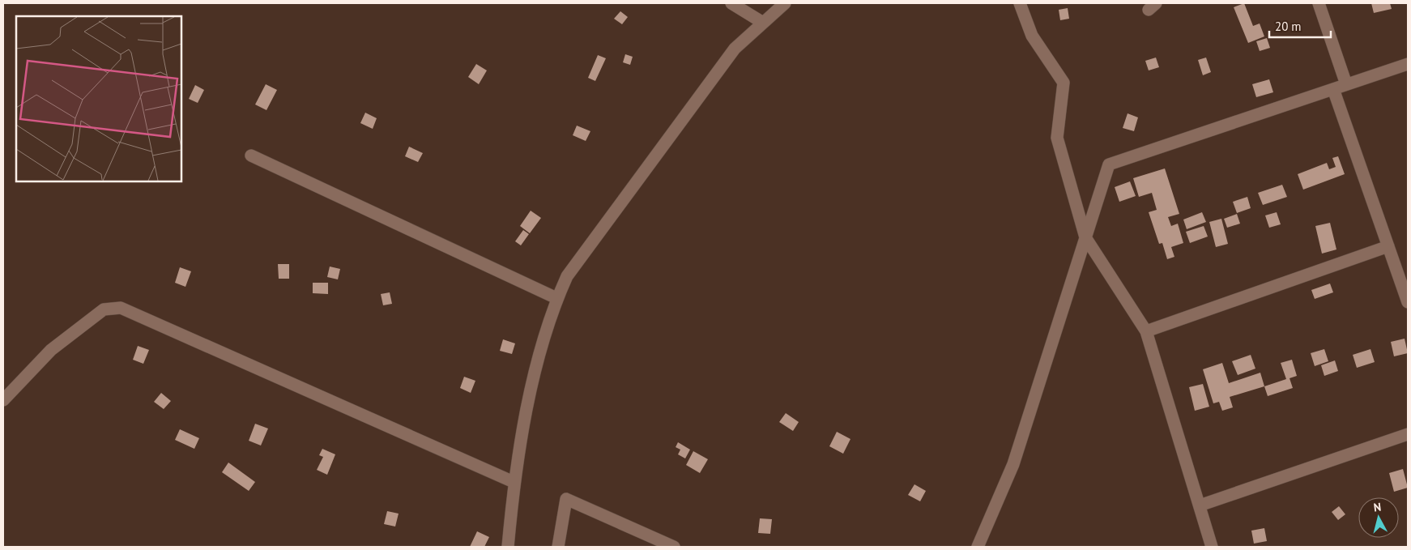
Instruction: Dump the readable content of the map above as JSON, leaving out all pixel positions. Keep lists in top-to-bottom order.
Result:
{
  "scale_bar": "20 m",
  "north": "top"
}
